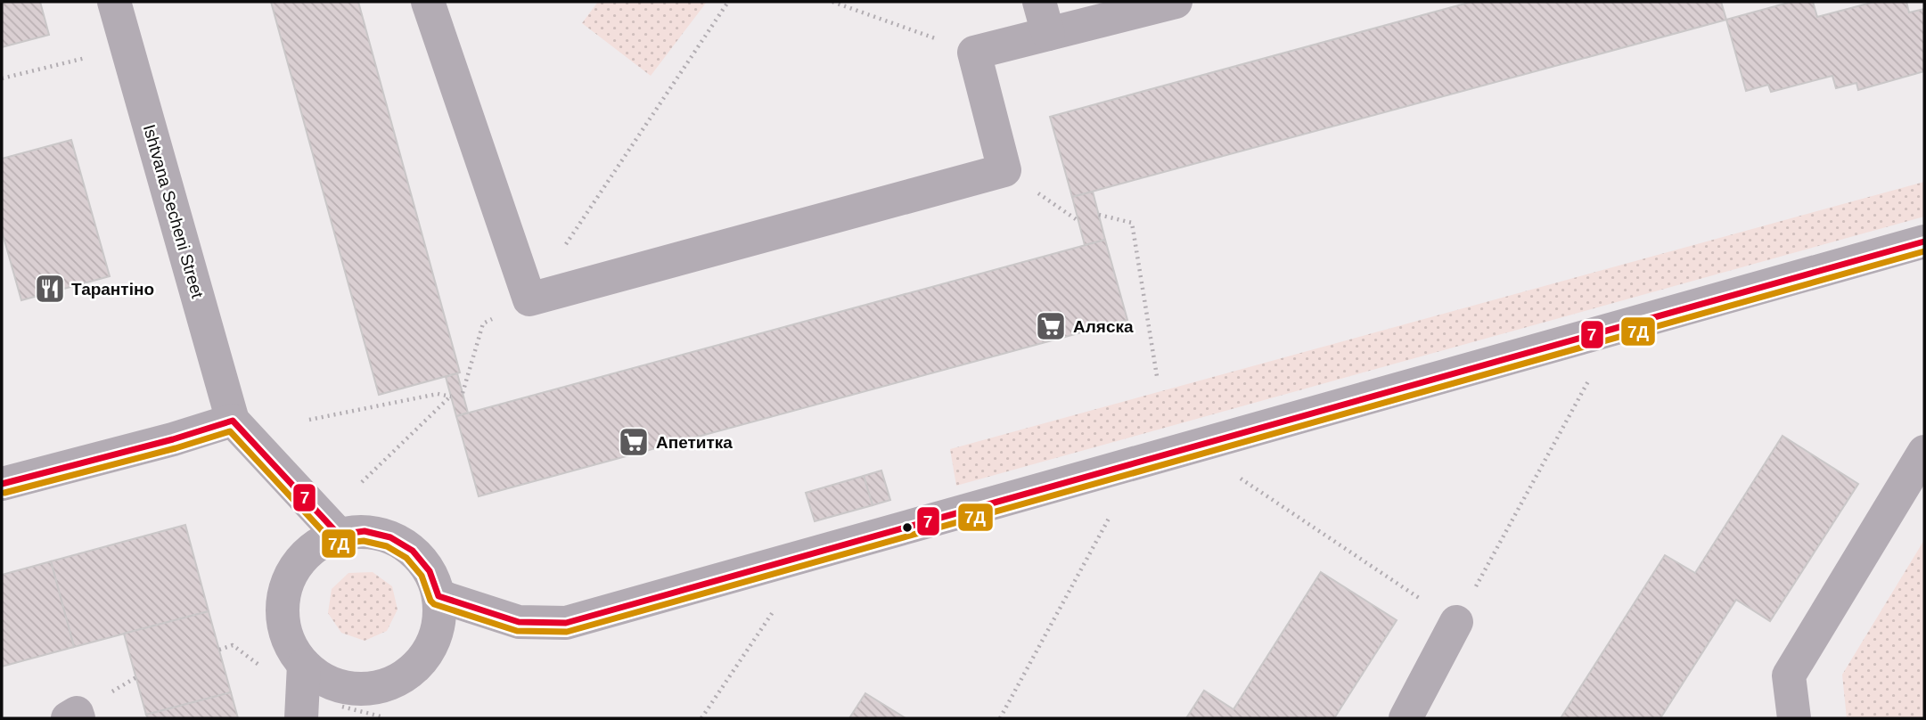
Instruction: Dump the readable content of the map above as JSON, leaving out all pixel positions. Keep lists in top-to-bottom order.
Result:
{
  "streets": {
    "street": ["Ishtvana Secheni Street"]
  },
  "places": {
    "restaurant": ["Тарантіно"],
    "supermarket": ["Аляска", "Апетитка"]
  },
  "lines": ["transit line 7", "transit line 7Д"]
}
